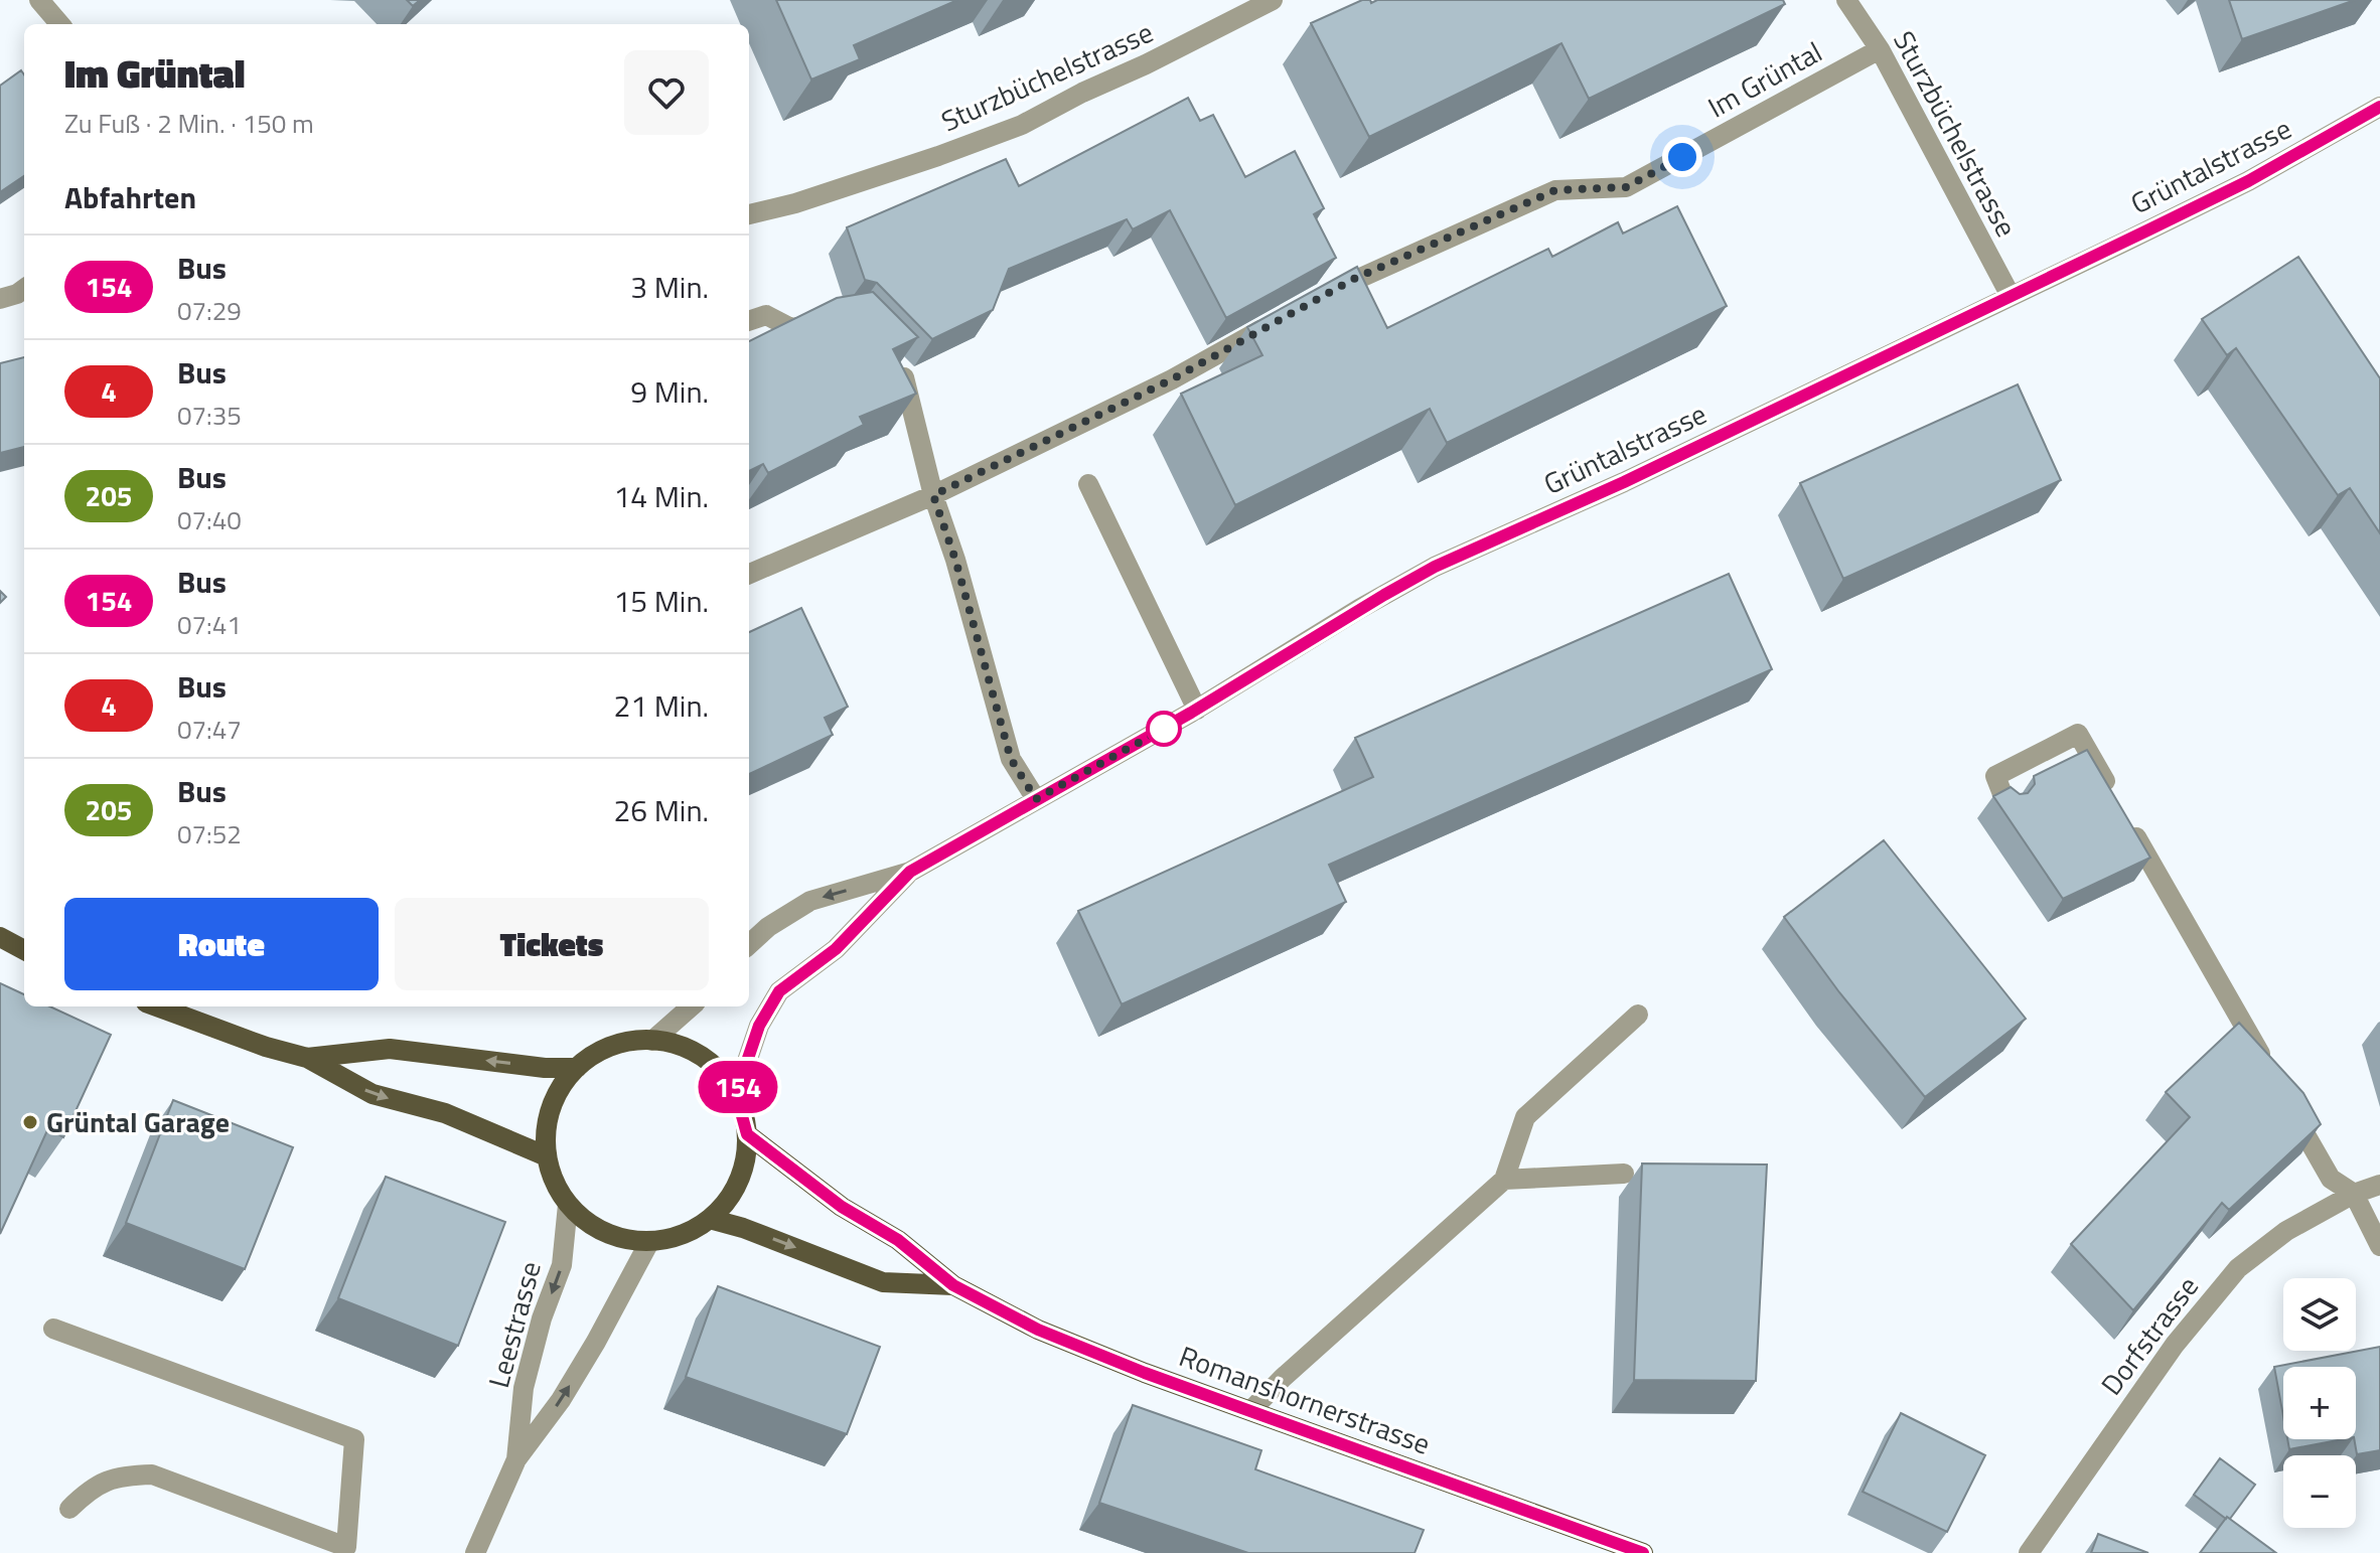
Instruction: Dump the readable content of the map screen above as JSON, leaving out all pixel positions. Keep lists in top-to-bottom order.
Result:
{
  "streets": {
    "main road": ["Romanshornerstrasse"],
    "street": [
      "Sturzbüchelstrasse",
      "Im Grüntal",
      "Grüntalstrasse",
      "Leestrasse",
      "Dorfstrasse"
    ]
  },
  "crossings": [
    ["Sturzbüchelstrasse", "Im Grüntal"],
    ["Sturzbüchelstrasse", "Grüntalstrasse"],
    ["Grüntalstrasse", "Leestrasse"],
    ["Grüntalstrasse", "Romanshornerstrasse"],
    ["Leestrasse", "Romanshornerstrasse"]
  ],
  "places": ["Grüntal Garage"],
  "lines": ["bus line 154"],
  "page": {
    "on_map": "154",
    "heading": [
      ["Im Grüntal", "Zu Fuß · 2 Min. · 150 m"],
      "Abfahrten"
    ],
    "list": [
      {
        "mark": "154",
        "name": "Bus",
        "note": "07:29",
        "value": "3 Min."
      },
      {
        "mark": "4",
        "name": "Bus",
        "note": "07:35",
        "value": "9 Min."
      },
      {
        "mark": "205",
        "name": "Bus",
        "note": "07:40",
        "value": "14 Min."
      },
      {
        "mark": "154",
        "name": "Bus",
        "note": "07:41",
        "value": "15 Min."
      },
      {
        "mark": "4",
        "name": "Bus",
        "note": "07:47",
        "value": "21 Min."
      },
      {
        "mark": "205",
        "name": "Bus",
        "note": "07:52",
        "value": "26 Min."
      }
    ],
    "buttons": ["Route", "Tickets"],
    "map_buttons": ["+", "−"]
  }
}
